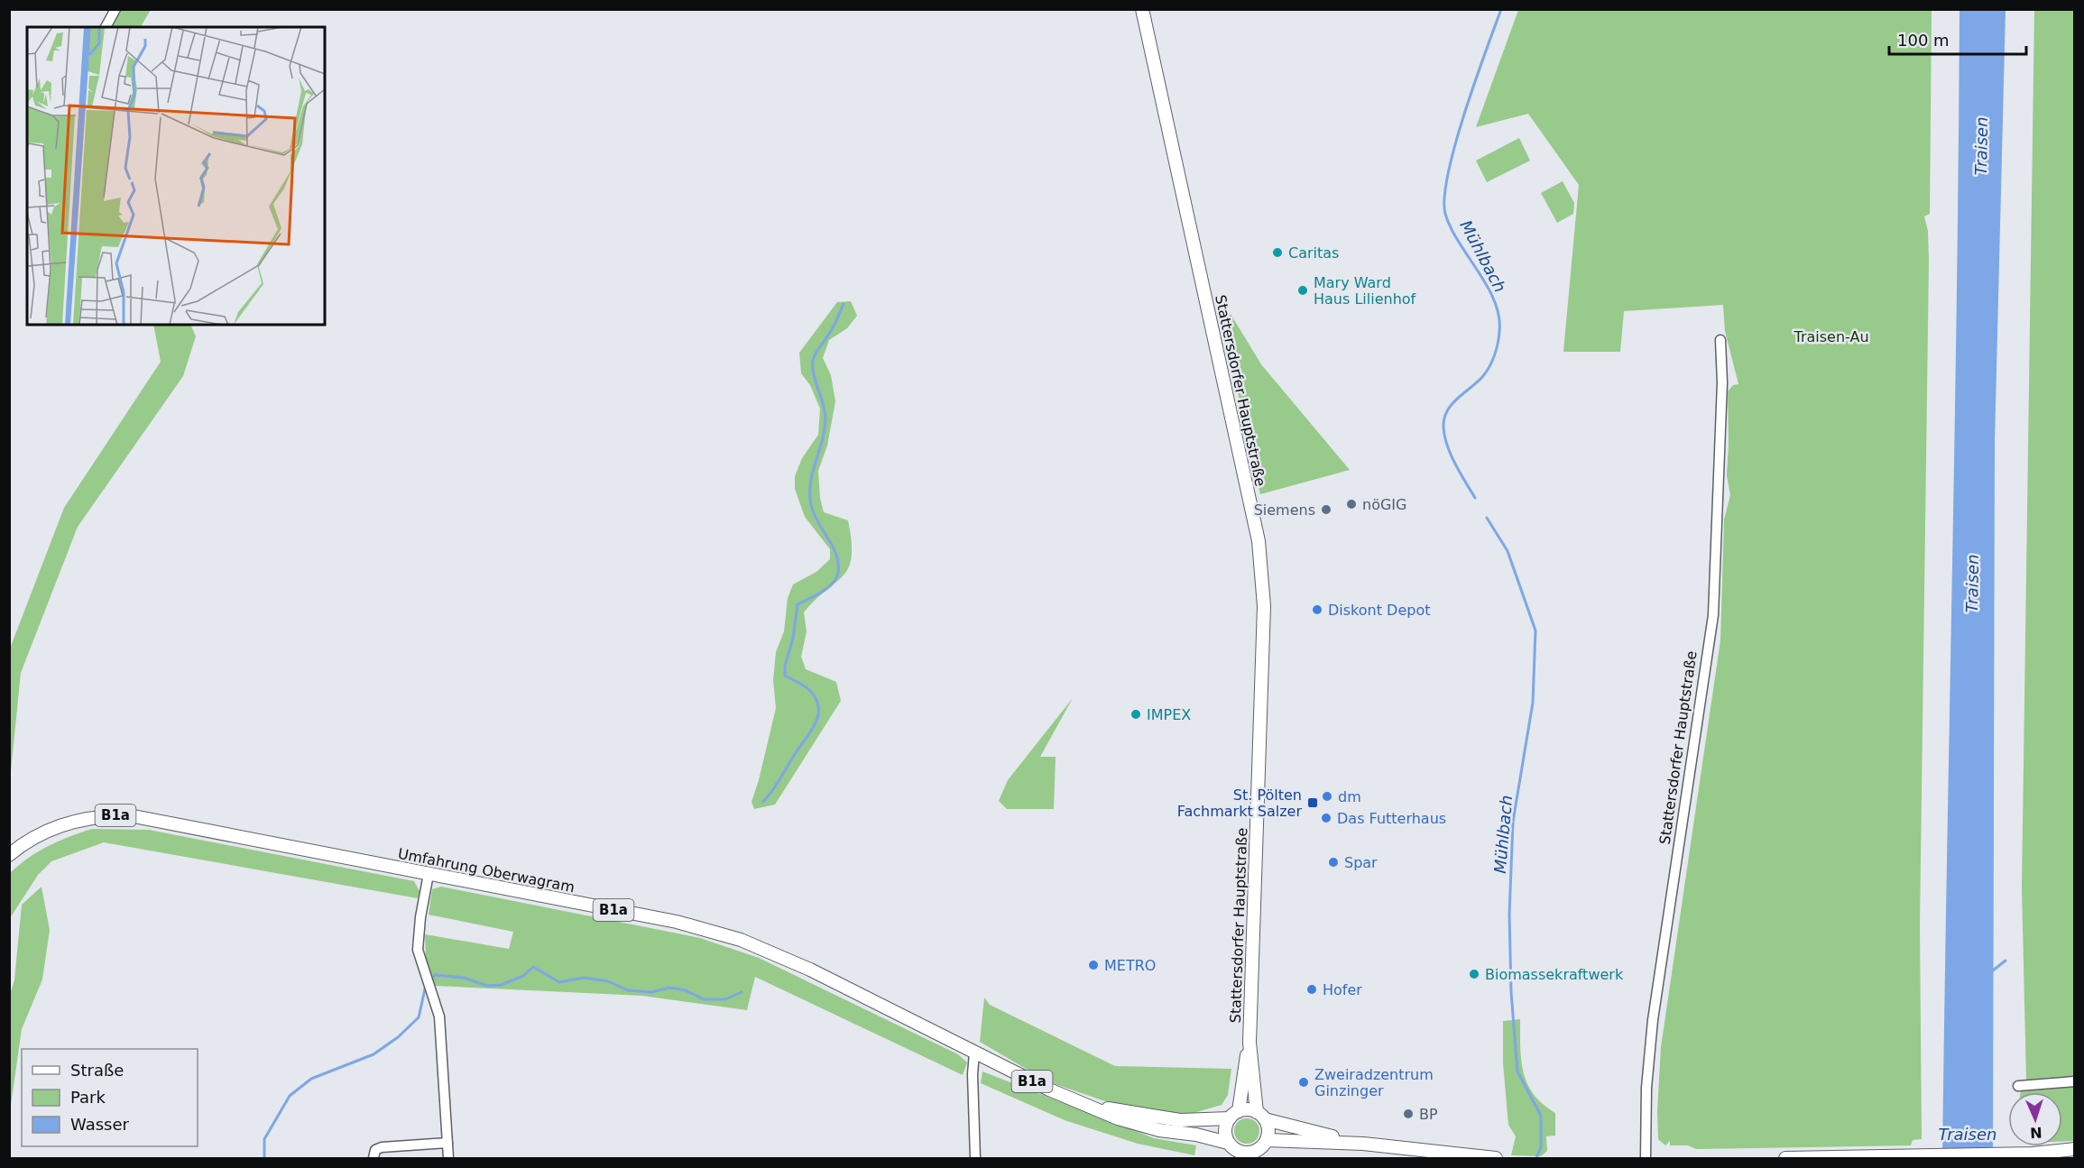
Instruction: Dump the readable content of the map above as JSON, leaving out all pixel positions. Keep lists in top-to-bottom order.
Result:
{
  "streets": {
    "main road": ["Stattersdorfer Hauptstraße", "B1a", "Umfahrung Oberwagram"]
  },
  "crossings": [
    ["Stattersdorfer Hauptstraße", "B1a"],
    ["B1a", "Umfahrung Oberwagram"]
  ],
  "water": ["Traisen", "Mühlbach"],
  "parks": ["Traisen-Au"],
  "places": {
    "other": [
      "Caritas",
      "Mary Ward Haus Lilienhof",
      "nöGIG",
      "Siemens",
      "Diskont Depot",
      "IMPEX",
      "dm",
      "Das Futterhaus",
      "Spar",
      "METRO",
      "Biomassekraftwerk",
      "Hofer",
      "Zweiradzentrum Ginzinger",
      "BP"
    ],
    "transit": ["St. Pölten Fachmarkt Salzer"]
  },
  "legend": ["Straße", "Park", "Wasser"],
  "scale_bar": "100 m",
  "north": "bottom"
}
